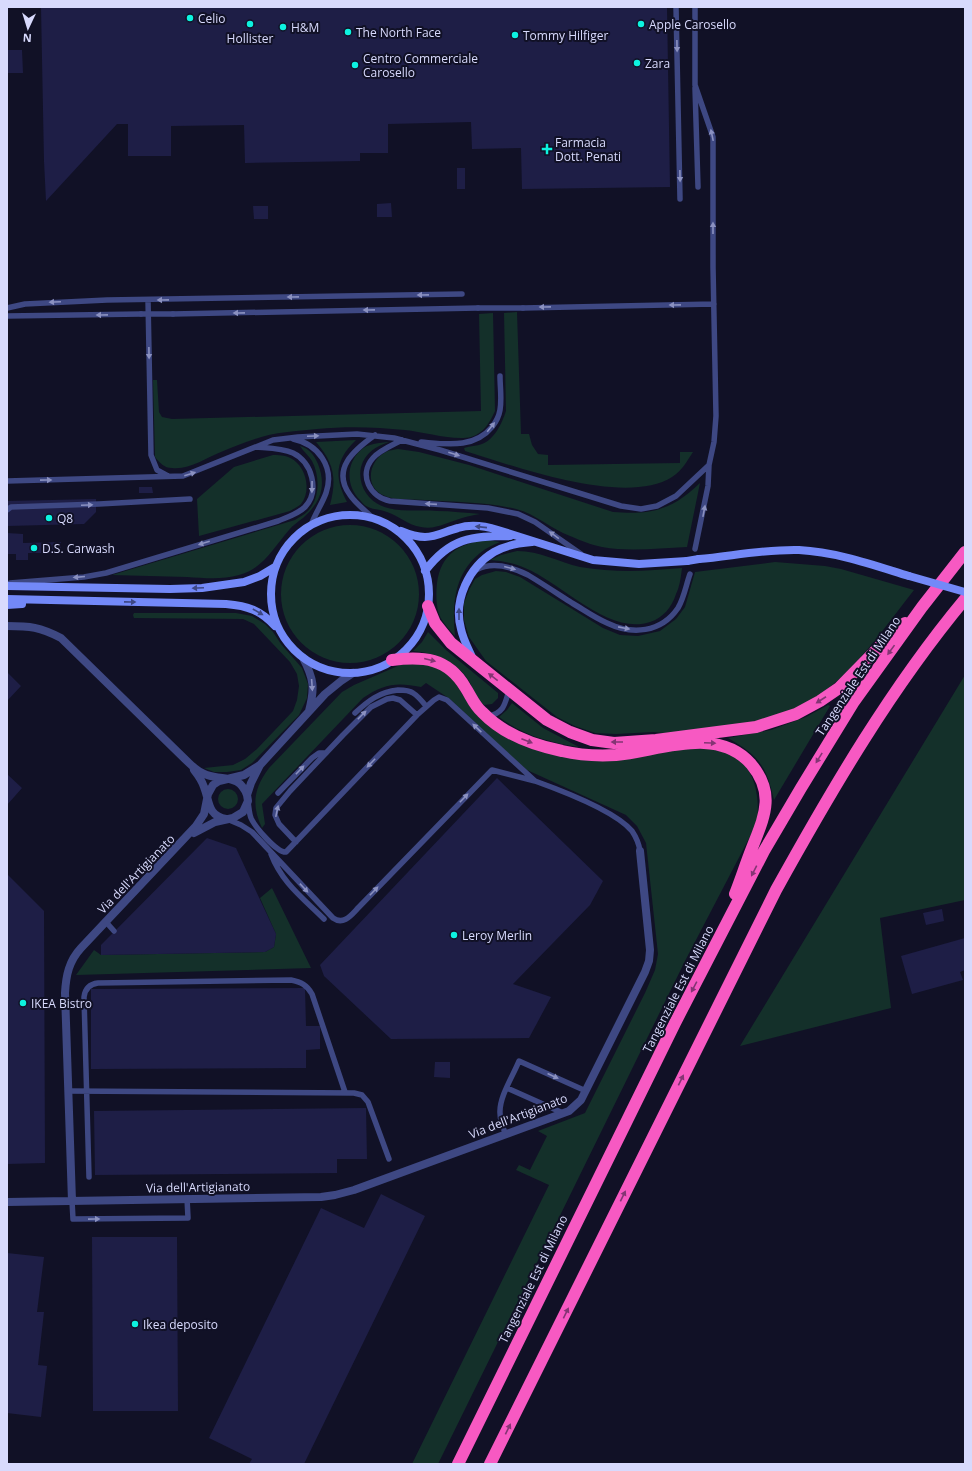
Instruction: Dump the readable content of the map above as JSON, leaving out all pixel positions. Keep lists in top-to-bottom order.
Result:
{
  "streets": {
    "highway": ["Tangenziale Est di Milano"],
    "street": ["Via dell'Artigianato"]
  },
  "places": {
    "other": [
      "Celio",
      "Hollister",
      "Apple Carosello",
      "H&M",
      "The North Face",
      "Tommy Hilfiger",
      "Zara",
      "Centro Commerciale Carosello",
      "Q8",
      "D.S. Carwash",
      "Leroy Merlin",
      "IKEA Bistro",
      "Ikea deposito"
    ],
    "health": ["Farmacia Dott. Penati"]
  },
  "north": "bottom"
}
